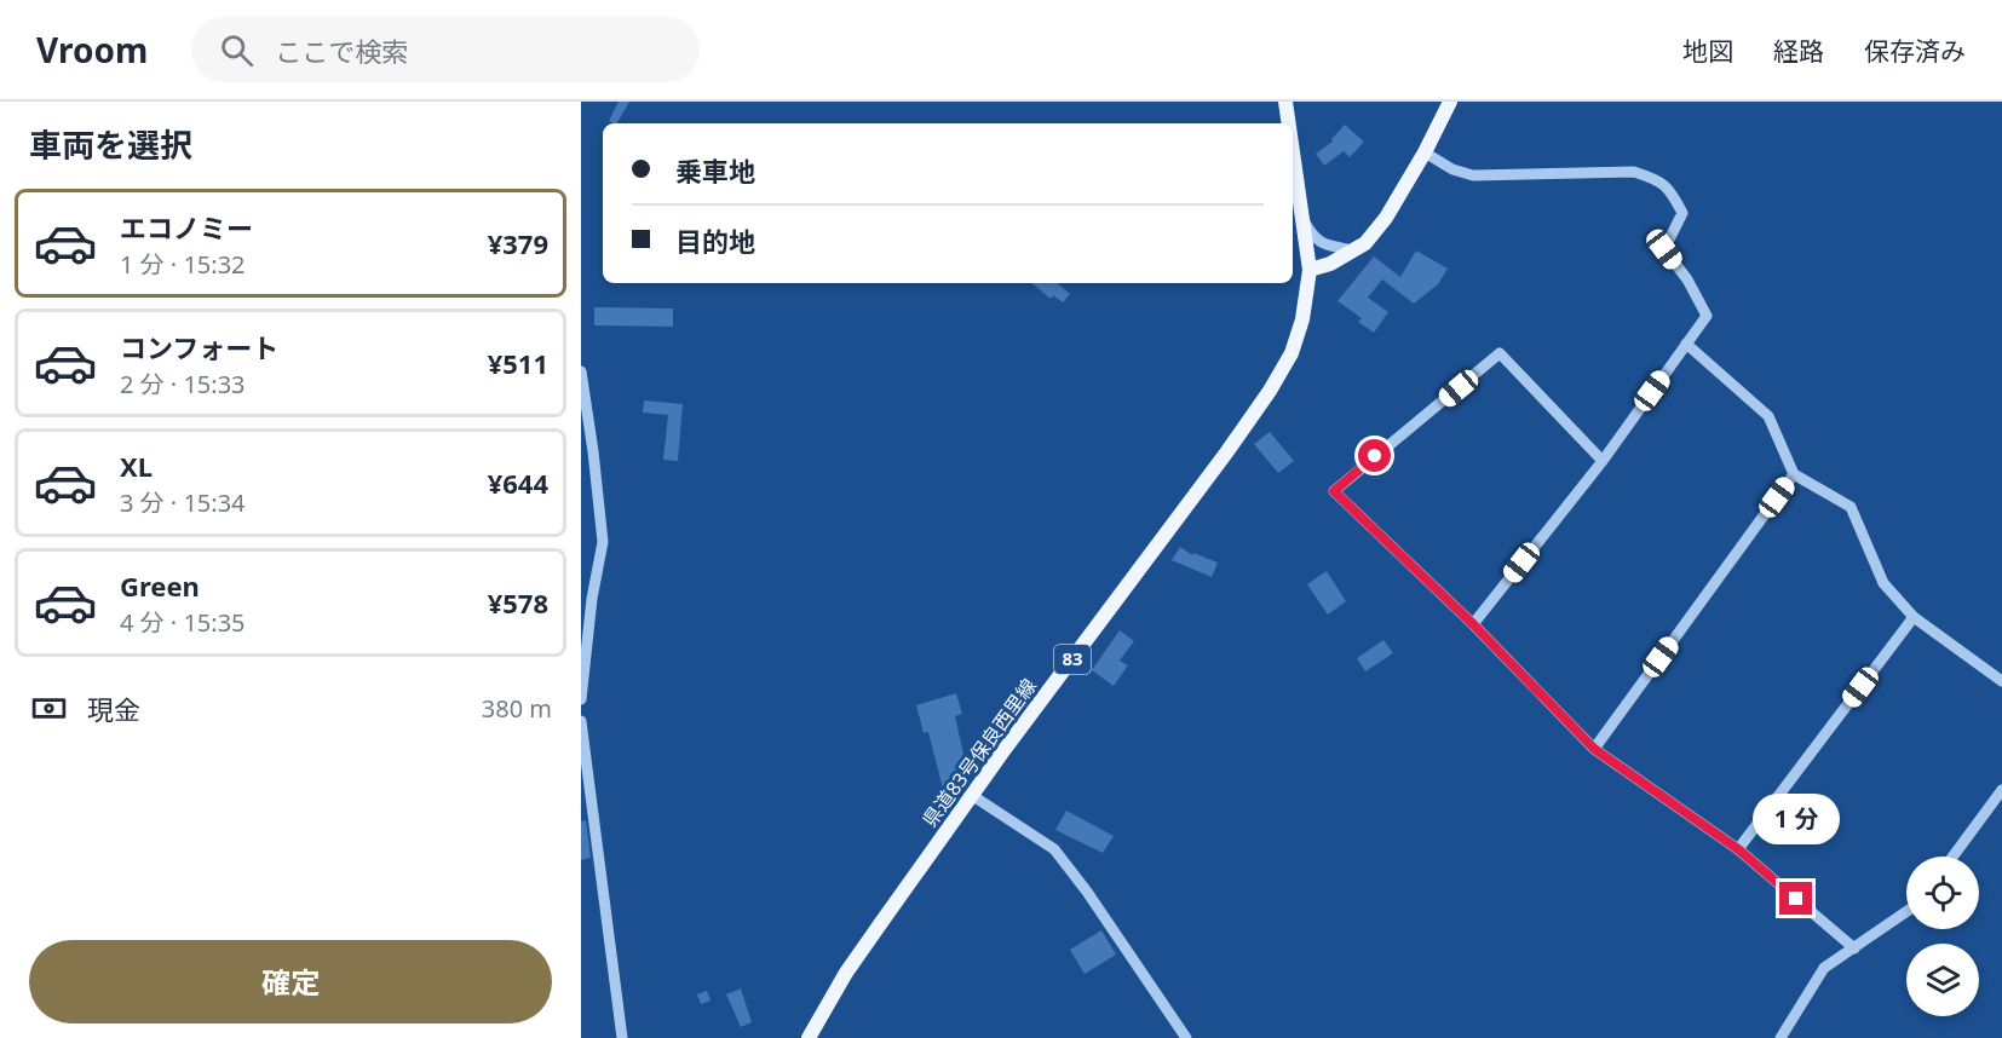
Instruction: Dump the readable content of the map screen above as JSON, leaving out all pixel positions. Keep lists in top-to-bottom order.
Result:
{
  "streets": {
    "main road": ["83", "県道83号保良西里線"]
  },
  "page": {
    "header": "Vroom",
    "search": "ここで検索",
    "nav": ["地図", "経路", "保存済み"],
    "heading": "車両を選択",
    "banner": ["乗車地", "目的地"],
    "list": [
      {
        "name": "エコノミー",
        "note": "1 分 · 15:32",
        "value": "¥379"
      },
      {
        "name": "コンフォート",
        "note": "2 分 · 15:33",
        "value": "¥511"
      },
      {
        "name": "XL",
        "note": "3 分 · 15:34",
        "value": "¥644"
      },
      {
        "name": "Green",
        "note": "4 分 · 15:35",
        "value": "¥578"
      }
    ],
    "pay": ["現金", "380 m"],
    "bubble": "1 分",
    "buttons": "確定"
  }
}
